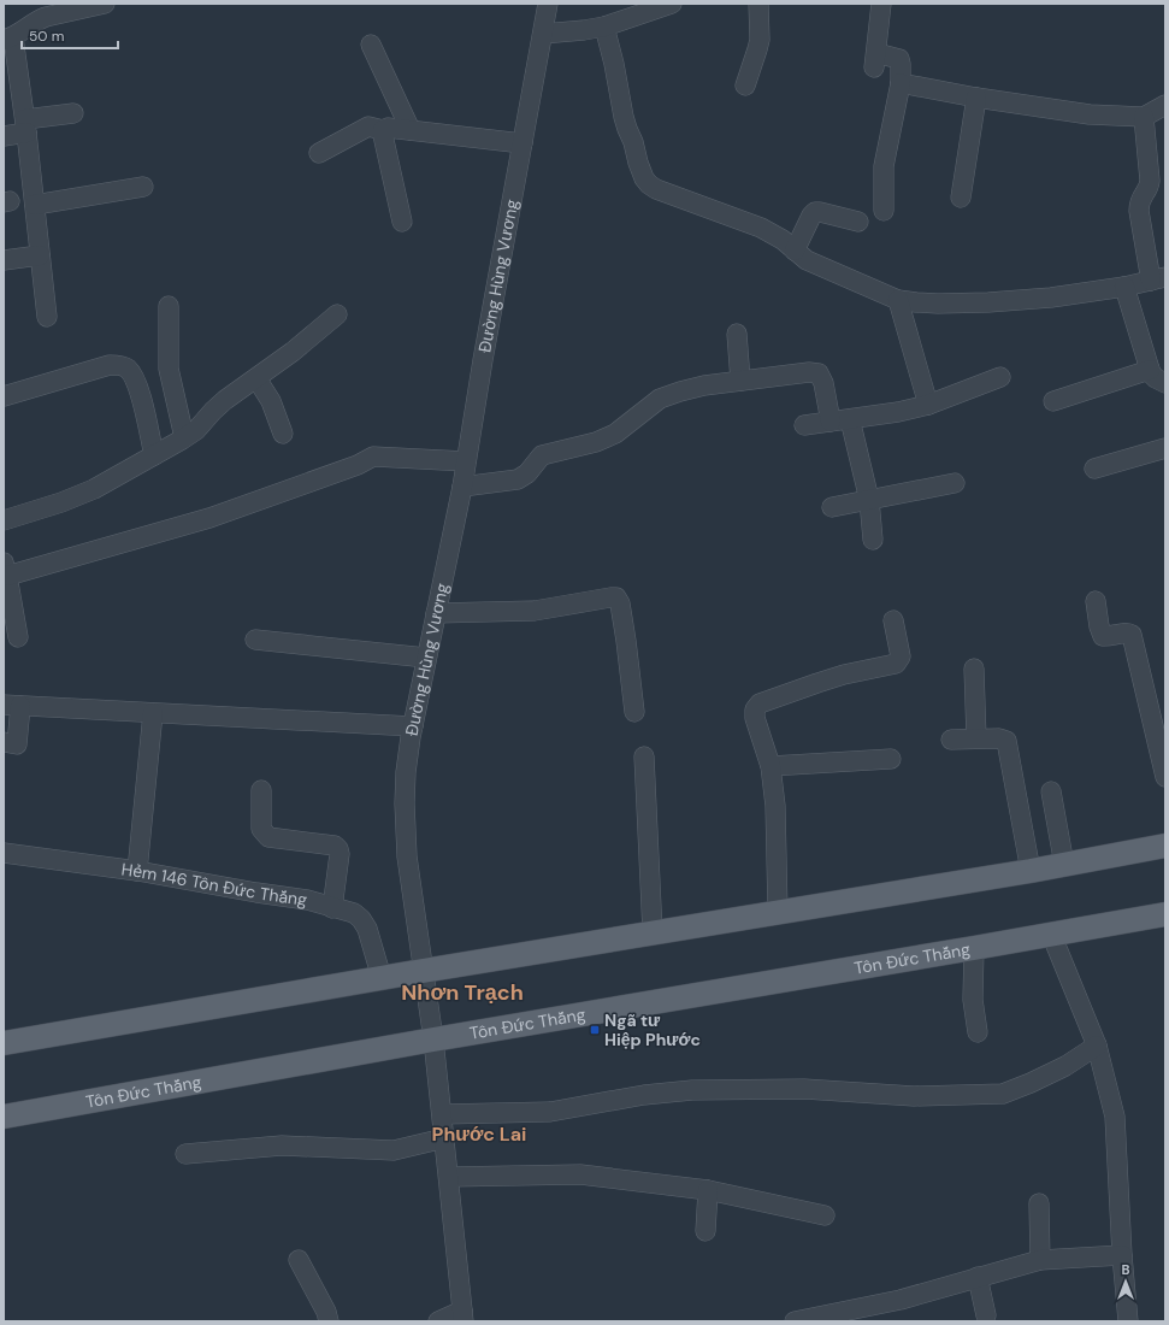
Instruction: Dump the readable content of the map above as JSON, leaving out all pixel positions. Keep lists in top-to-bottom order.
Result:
{
  "streets": {
    "main road": ["Tôn Đức Thắng"],
    "street": ["Đường Hùng Vương", "Hẻm 146 Tôn Đức Thắng"]
  },
  "crossings": [
    ["Đường Hùng Vương", "Tôn Đức Thắng"]
  ],
  "districts": ["Nhơn Trạch", "Phước Lai"],
  "places": {
    "transit": ["Ngã tư Hiệp Phước"]
  },
  "scale_bar": "50 m",
  "north": "top"
}
